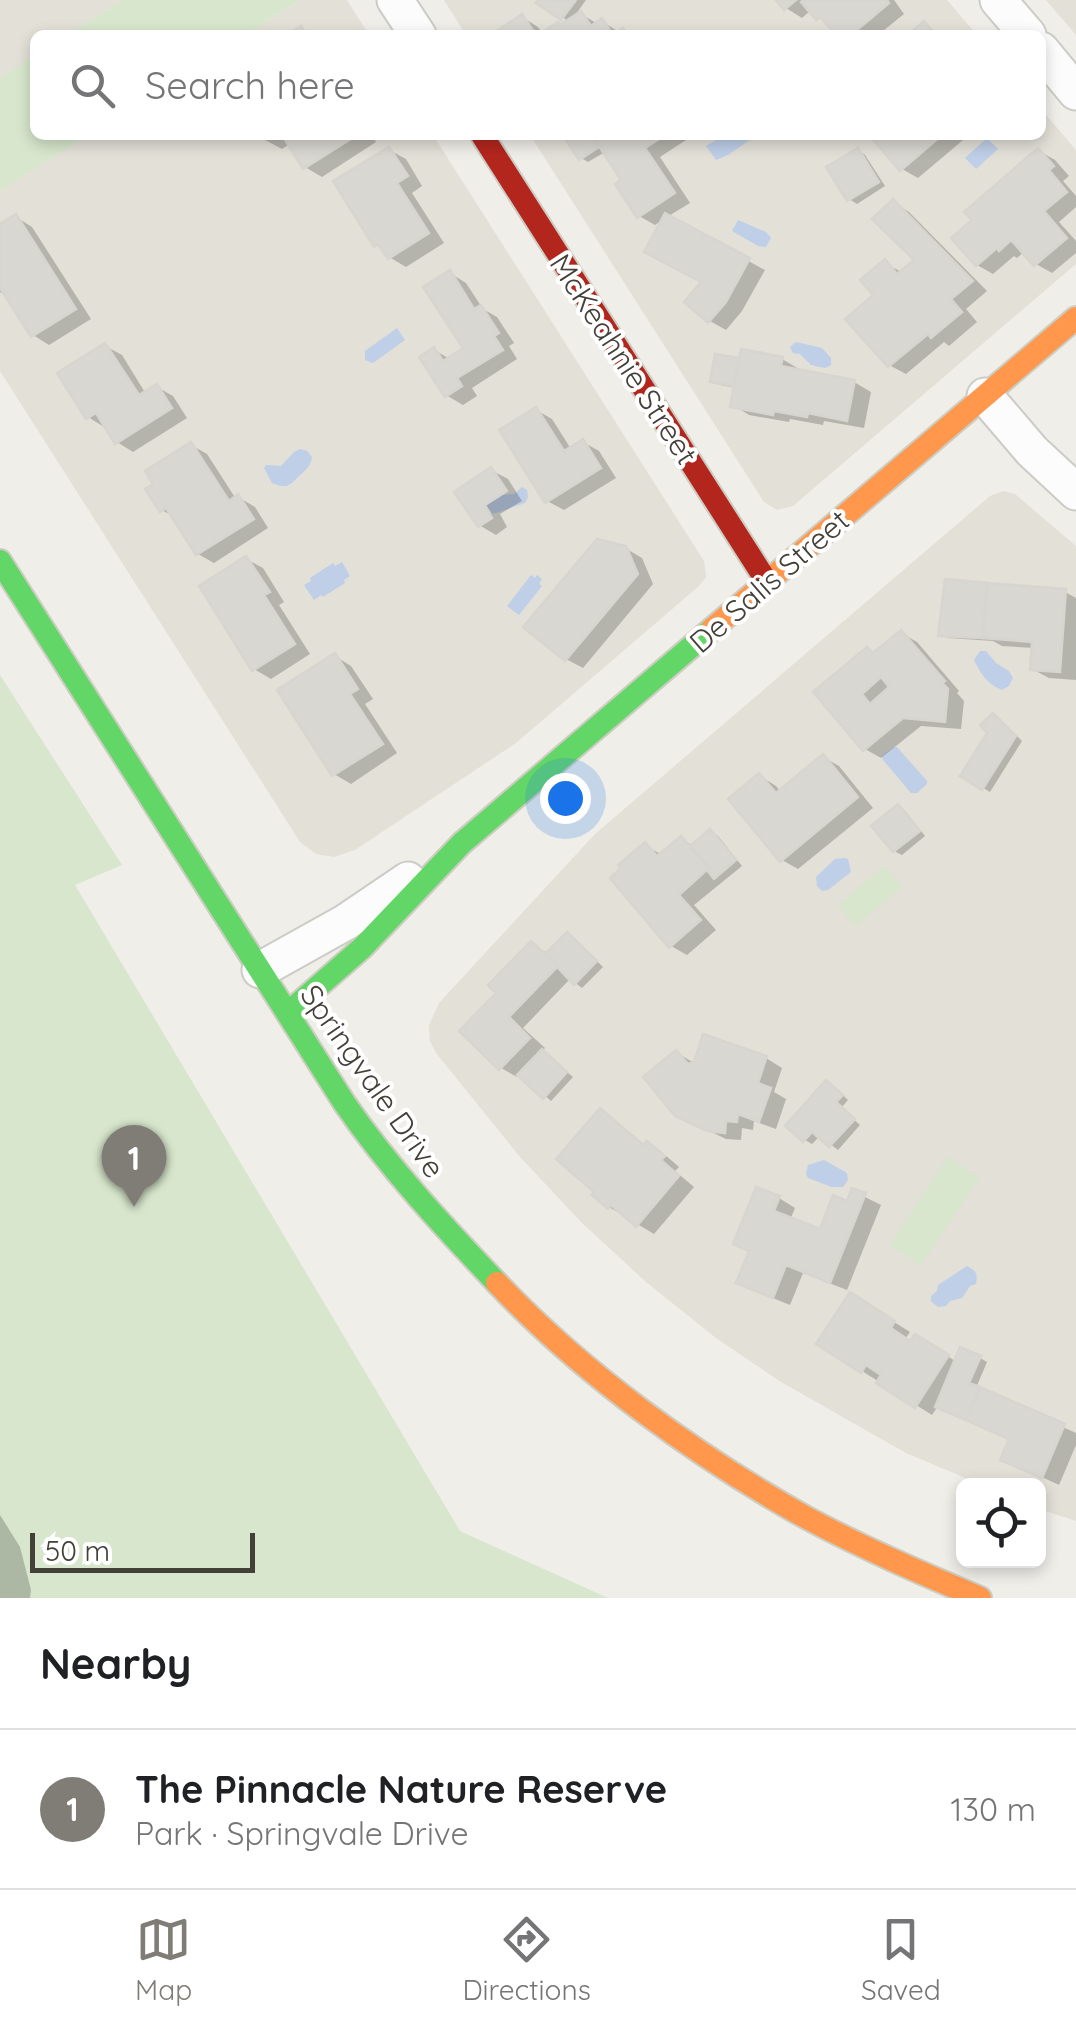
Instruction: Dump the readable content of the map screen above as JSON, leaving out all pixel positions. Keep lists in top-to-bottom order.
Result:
{
  "streets": {
    "street": ["McKeahnie Street", "De Salis Street", "Springvale Drive"]
  },
  "crossings": [
    ["McKeahnie Street", "De Salis Street"],
    ["De Salis Street", "Springvale Drive"]
  ],
  "scale_bar": "50 m",
  "page": {
    "search": "Search here",
    "pins": "1",
    "scale": "50 m",
    "heading": "Nearby",
    "list": [
      {
        "mark": "1",
        "name": "The Pinnacle Nature Reserve",
        "note": "Park · Springvale Drive",
        "value": "130 m"
      }
    ],
    "nav": ["Map", "Directions", "Saved"]
  }
}
